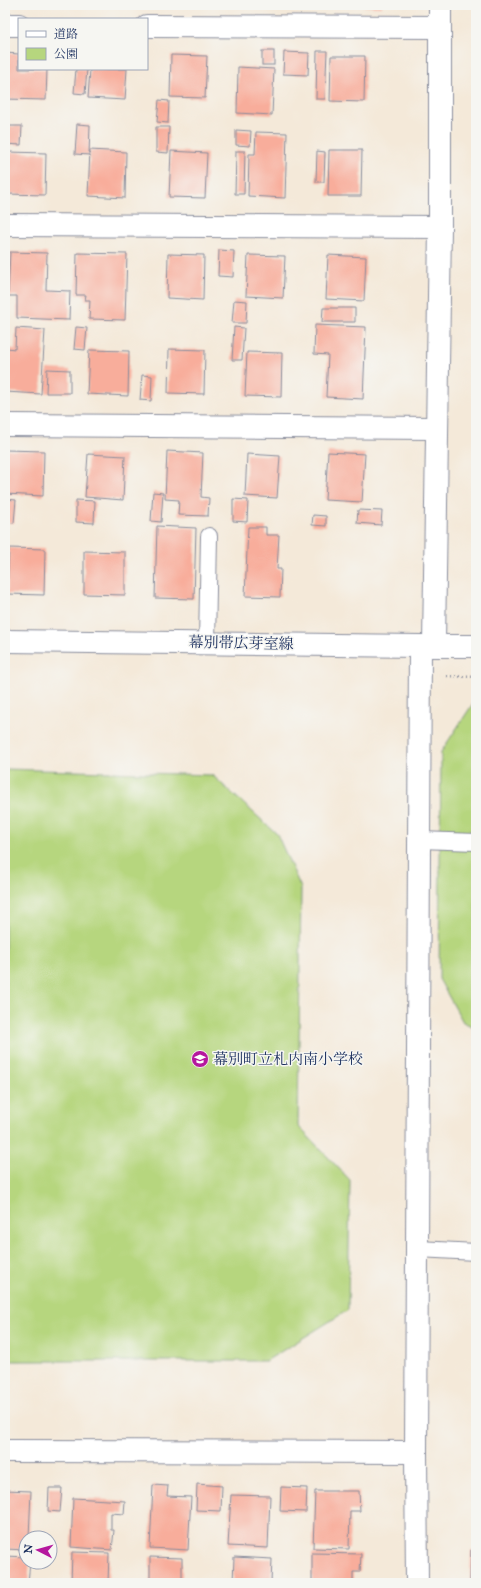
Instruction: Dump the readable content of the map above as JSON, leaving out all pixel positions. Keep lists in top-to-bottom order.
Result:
{
  "streets": {
    "street": ["幕別帯広芽室線"]
  },
  "places": {
    "school or university": ["幕別町立札内南小学校"]
  },
  "legend": ["道路", "公園"],
  "north": "left"
}
